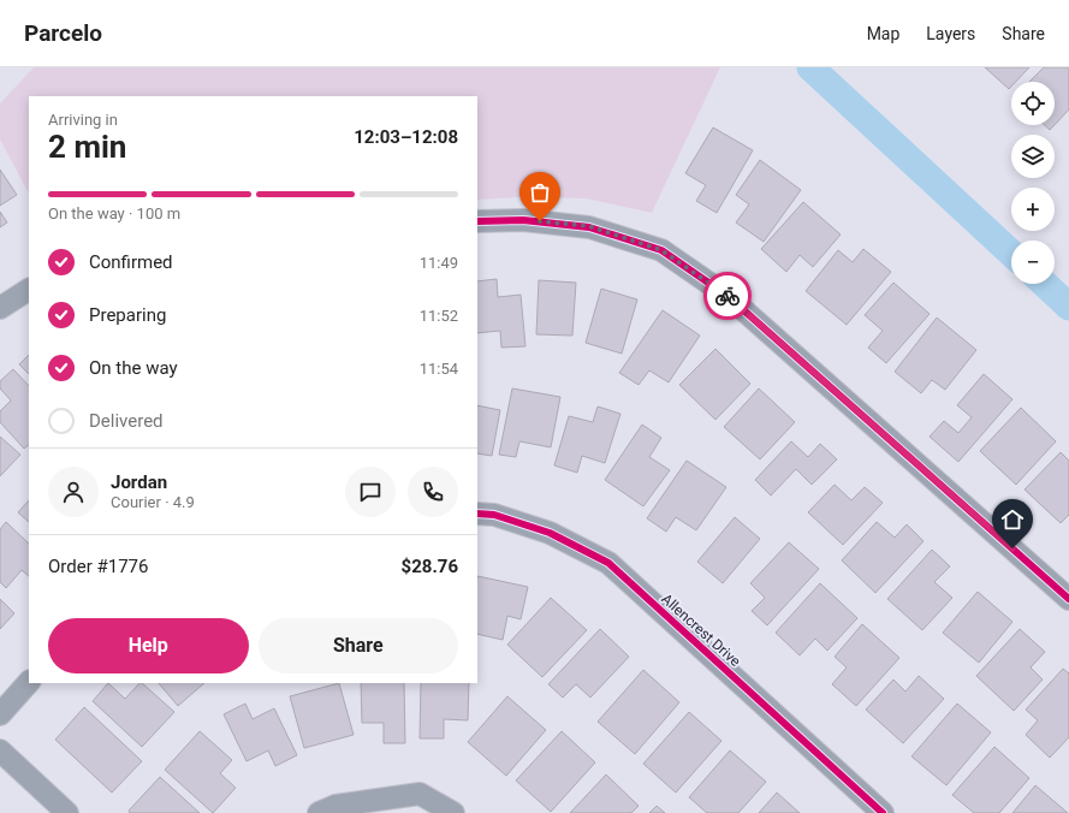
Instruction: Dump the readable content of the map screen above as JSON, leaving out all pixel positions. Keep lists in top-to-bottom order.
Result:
{
  "streets": {
    "street": ["Allencrest Drive"]
  },
  "page": {
    "header": "Parcelo",
    "nav": ["Map", "Layers", "Share"],
    "map_buttons": ["+", "−"],
    "heading": ["2 min", "Arriving in", "12:03–12:08"],
    "panel": [
      "Jordan",
      "Courier · 4.9",
      "Order #1776",
      "$28.76"
    ],
    "bar": "On the way · 100 m",
    "list": [
      ["Confirmed", "11:49"],
      ["Preparing", "11:52"],
      ["On the way", "11:54"],
      "Delivered"
    ],
    "buttons": ["Help", "Share"]
  }
}
